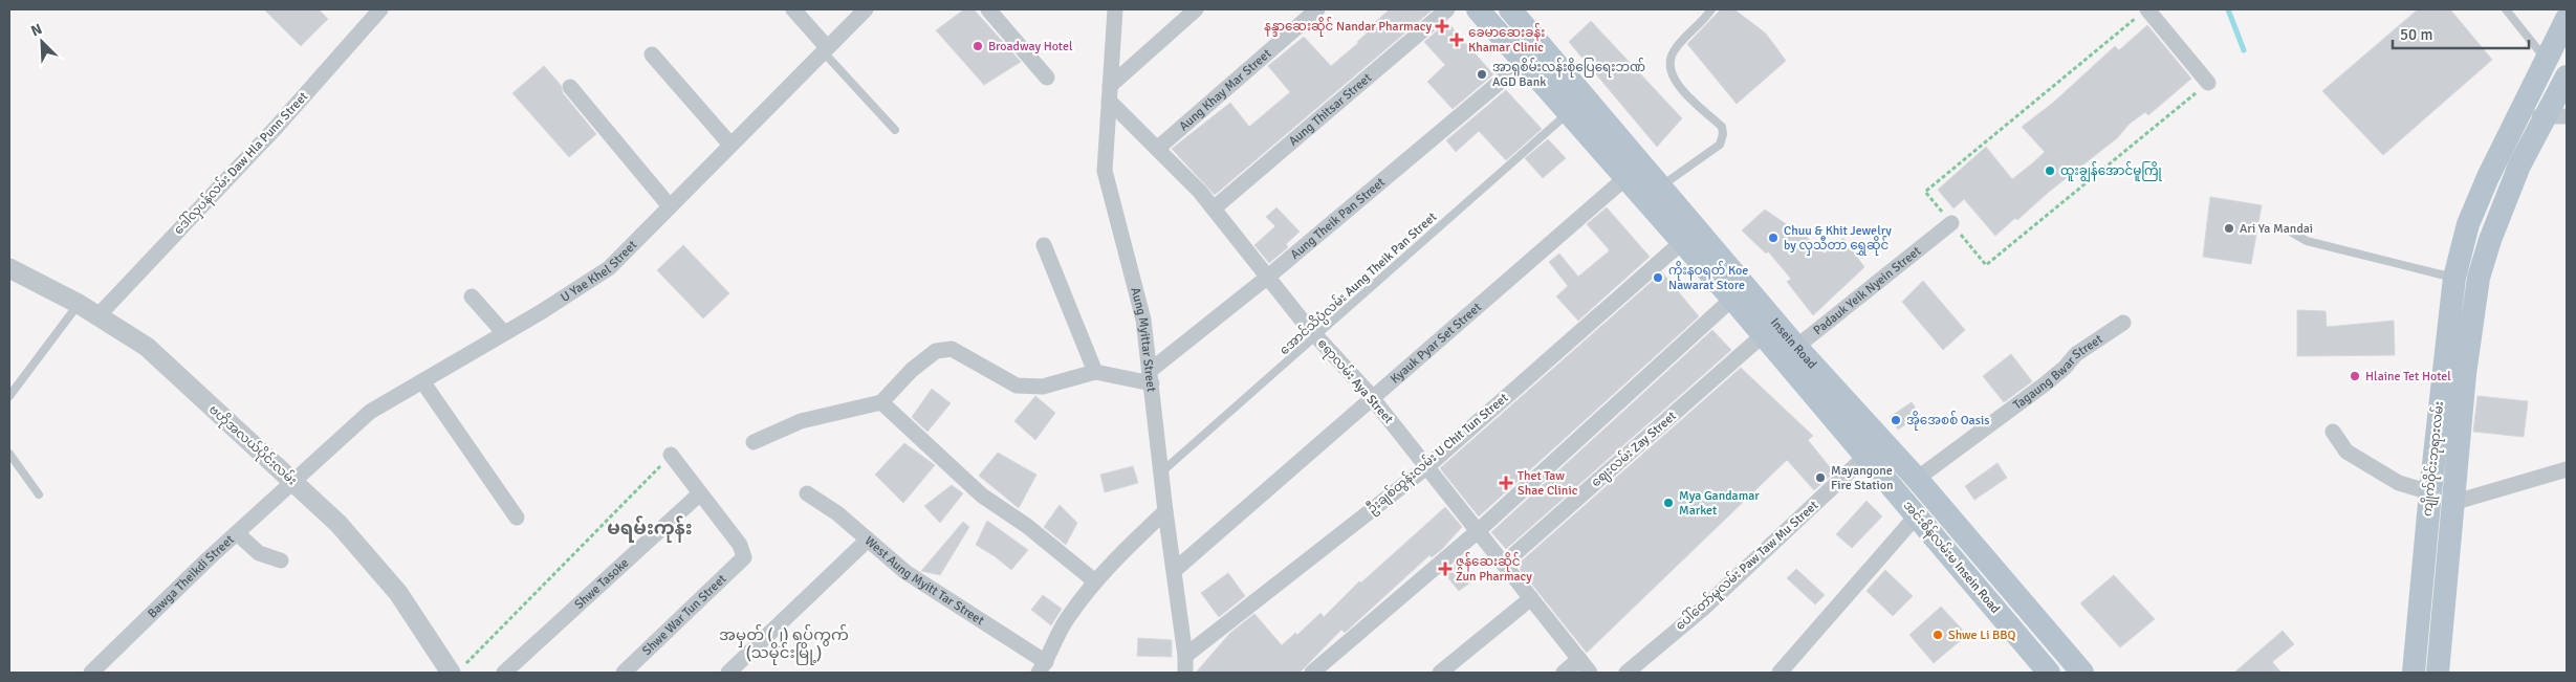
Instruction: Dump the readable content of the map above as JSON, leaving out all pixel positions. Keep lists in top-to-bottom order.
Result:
{
  "streets": {
    "main road": ["Insein Road", "ကျိုက်ဝိုင်းဘုရားလမ်း", "အင်းစိန်လမ်းမ Insein Road"],
    "street": [
      "Aung Khay Mar Street",
      "Aung Thitsar Street",
      "ဒေါ်လှပန်လမ်း Daw Hla Punn Street",
      "Aung Theik Pan Street",
      "U Yae Khel Street",
      "Padauk Yeik Nyein Street",
      "Aung Myittar Street",
      "Kyauk Pyar Set Street",
      "Tagaung Bwar Street",
      "ဧရာလမ်း Aya Street",
      "ဗဟိုအလယ်ပိုင်းလမ်း",
      "ဈေးလမ်း Zay Street",
      "ဦးချစ်ထွန်းလမ်း U Chit Tun Street",
      "ပေါ်တော်မူလမ်း Paw Taw Mu Street",
      "Bawga Theikdi Street",
      "West Aung Myitt Tar Street",
      "Shwe Tasoke",
      "Shwe War Tun Street"
    ],
    "lane": ["အောင်သိပ္ပံလမ်း Aung Theik Pan Street"]
  },
  "crossings": [
    ["Aung Khay Mar Street", "ဧရာလမ်း Aya Street"],
    ["Aung Thitsar Street", "ဧရာလမ်း Aya Street"],
    ["ဒေါ်လှပန်လမ်း Daw Hla Punn Street", "ဗဟိုအလယ်ပိုင်းလမ်း"],
    ["Aung Theik Pan Street", "Aung Myittar Street"],
    ["Aung Theik Pan Street", "ဧရာလမ်း Aya Street"],
    ["U Yae Khel Street", "ဗဟိုအလယ်ပိုင်းလမ်း"],
    ["U Yae Khel Street", "Bawga Theikdi Street"],
    ["အောင်သိပ္ပံလမ်း Aung Theik Pan Street", "Aung Myittar Street"],
    ["အောင်သိပ္ပံလမ်း Aung Theik Pan Street", "ဧရာလမ်း Aya Street"],
    ["Padauk Yeik Nyein Street", "Insein Road"],
    ["Padauk Yeik Nyein Street", "အင်းစိန်လမ်းမ Insein Road"],
    ["Aung Myittar Street", "Kyauk Pyar Set Street"],
    ["Aung Myittar Street", "ဧရာလမ်း Aya Street"],
    ["Aung Myittar Street", "ဦးချစ်ထွန်းလမ်း U Chit Tun Street"],
    ["Insein Road", "အင်းစိန်လမ်းမ Insein Road"],
    ["Kyauk Pyar Set Street", "ဧရာလမ်း Aya Street"],
    ["ဧရာလမ်း Aya Street", "ဈေးလမ်း Zay Street"],
    ["ဧရာလမ်း Aya Street", "ဦးချစ်ထွန်းလမ်း U Chit Tun Street"],
    ["ဗဟိုအလယ်ပိုင်းလမ်း", "Bawga Theikdi Street"],
    ["ဈေးလမ်း Zay Street", "အင်းစိန်လမ်းမ Insein Road"],
    ["အင်းစိန်လမ်းမ Insein Road", "ပေါ်တော်မူလမ်း Paw Taw Mu Street"],
    ["Shwe Tasoke", "Shwe War Tun Street"]
  ],
  "districts": ["မရမ်းကုန်း", "အမှတ် (၂) ရပ်ကွက် (သမိုင်းမြို့)"],
  "places": {
    "health": [
      "နန္ဒာဆေးဆိုင် Nandar Pharmacy",
      "ခေမာဆေးခန်း Khamar Clinic",
      "Thet Taw Shae Clinic",
      "ဇွန်ဆေးဆိုင် Zun Pharmacy"
    ],
    "other": [
      "Broadway Hotel",
      "အာရှစိမ်းလန်းစိုပြေရေးဘဏ် AGD Bank",
      "ထူးချွန်အောင်မူကြို",
      "Ari Ya Mandai",
      "Chuu & Khit Jewelry by လှသီတာ ရွှေဆိုင်",
      "ကိုးနဝရတ် Koe Nawarat Store",
      "Hlaine Tet Hotel",
      "အိုအေစစ် Oasis",
      "Mayangone Fire Station",
      "Mya Gandamar Market",
      "Shwe Li BBQ"
    ]
  },
  "scale_bar": "50 m",
  "north": "top left"
}
